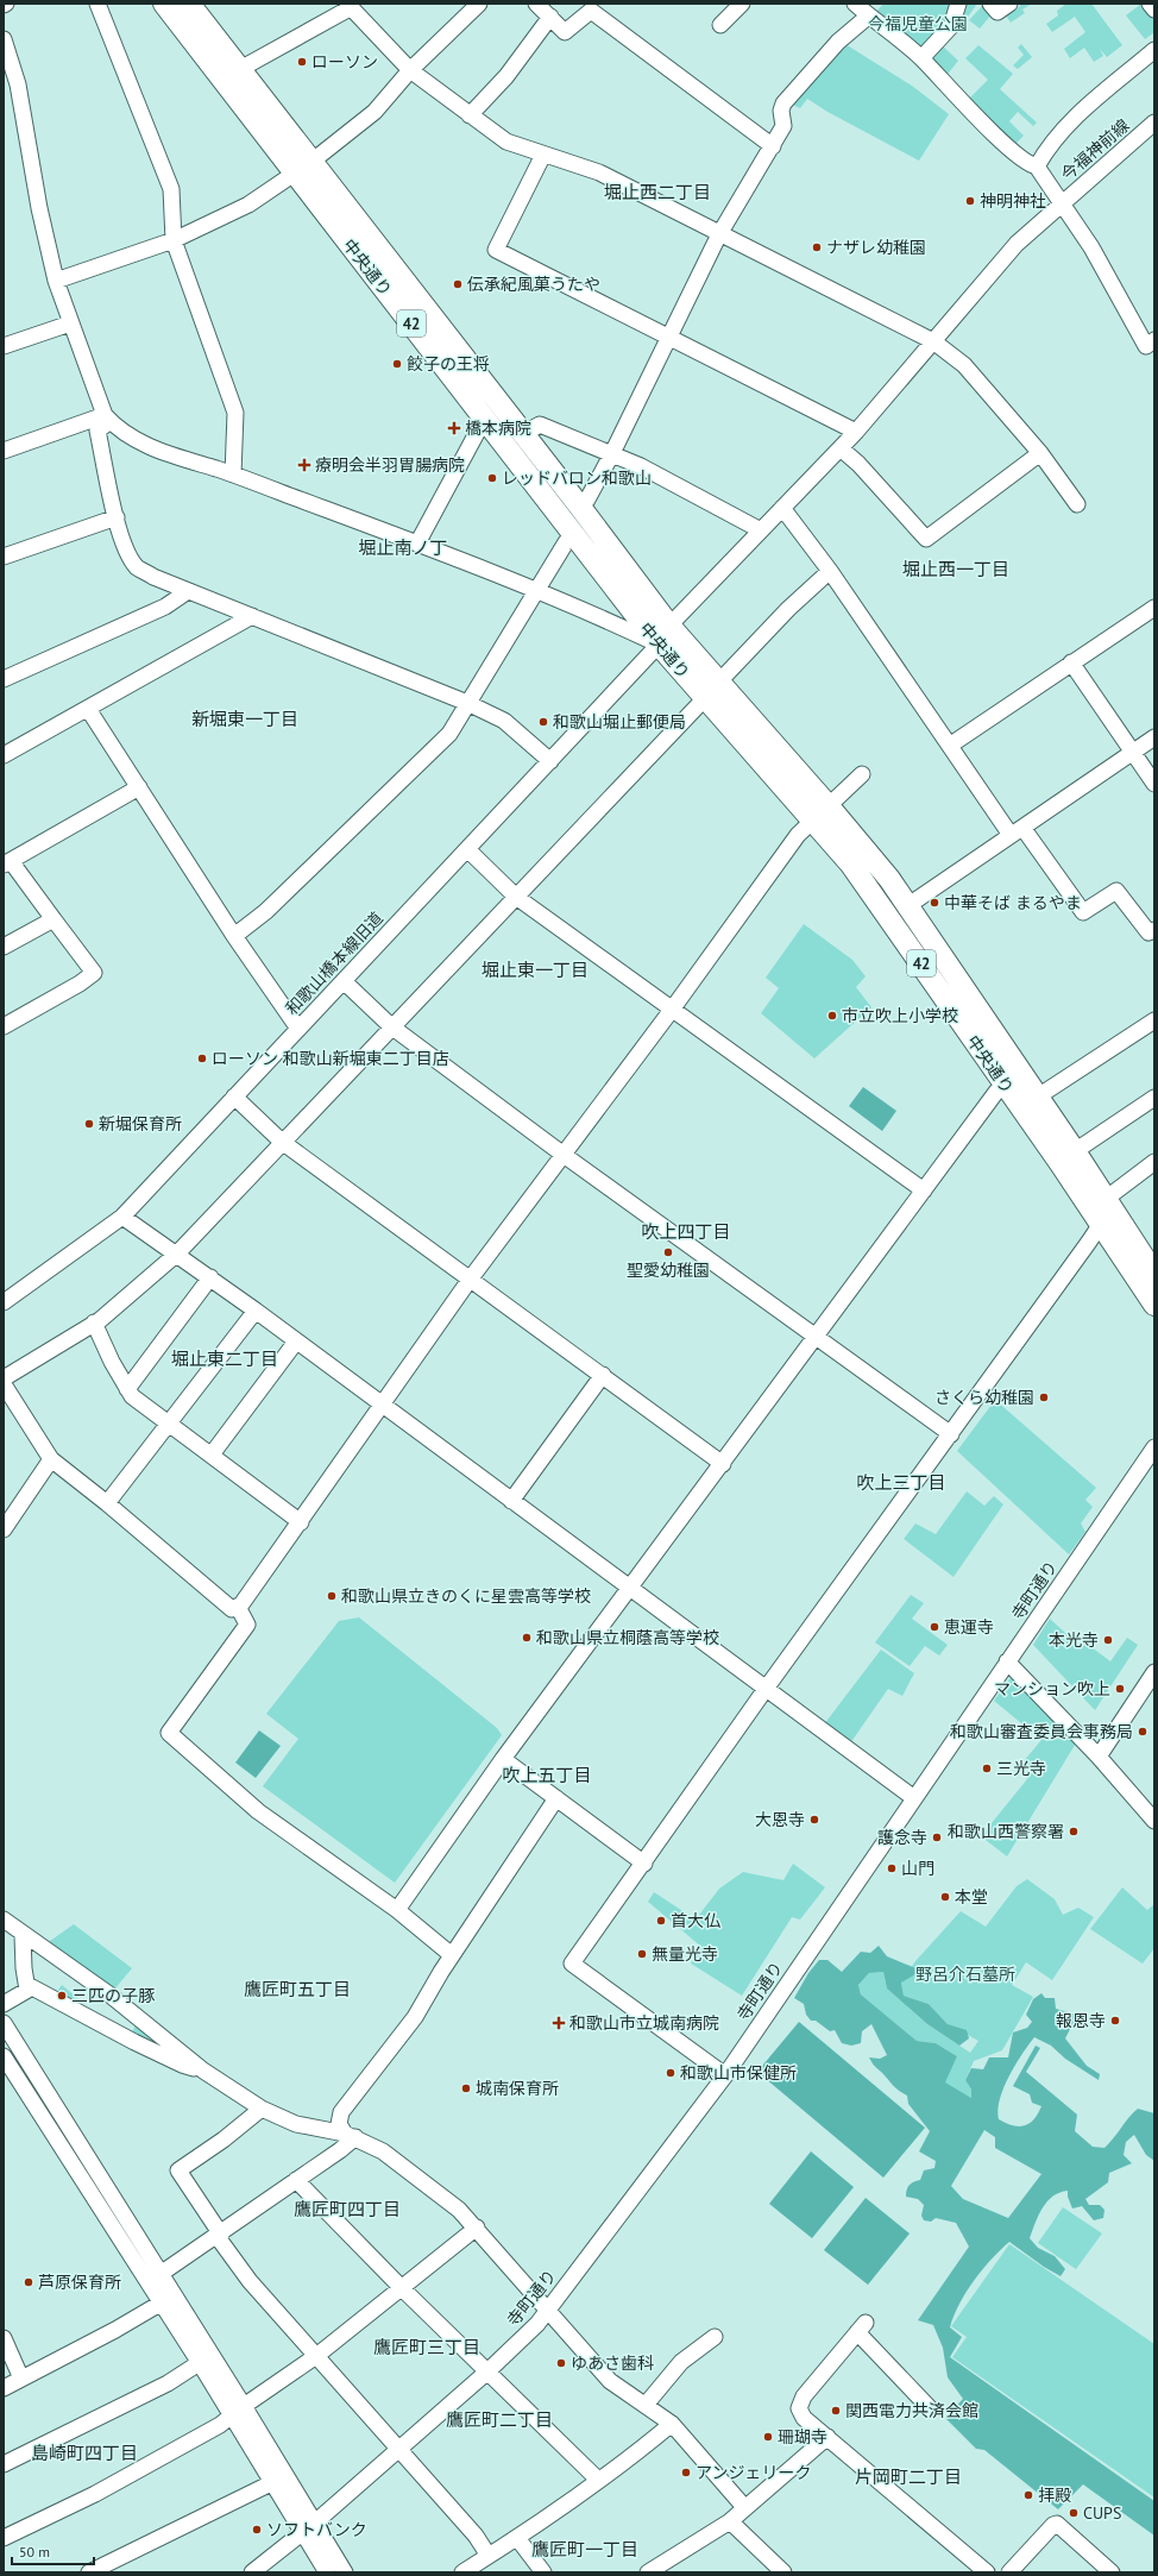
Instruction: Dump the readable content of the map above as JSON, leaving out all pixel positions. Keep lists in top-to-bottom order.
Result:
{
  "streets": {
    "highway": ["中央通り", "42"],
    "street": ["今福神前線", "和歌山橋本線旧道", "寺町通り"]
  },
  "crossings": [
    ["今福神前線", "和歌山橋本線旧道"],
    ["中央通り", "和歌山橋本線旧道"]
  ],
  "districts": [
    "堀止西二丁目",
    "堀止南ノ丁",
    "堀止西一丁目",
    "新堀東一丁目",
    "堀止東一丁目",
    "吹上四丁目",
    "堀止東二丁目",
    "吹上三丁目",
    "吹上五丁目",
    "鷹匠町五丁目",
    "鷹匠町四丁目",
    "鷹匠町三丁目",
    "鷹匠町二丁目",
    "島崎町四丁目",
    "片岡町二丁目",
    "鷹匠町一丁目"
  ],
  "parks": ["今福児童公園", "野呂介石墓所"],
  "places": {
    "other": [
      "ローソン",
      "神明神社",
      "ナザレ幼稚園",
      "伝承紀風菓うたや",
      "餃子の王将",
      "レッドバロン和歌山",
      "和歌山堀止郵便局",
      "中華そば まるやま",
      "市立吹上小学校",
      "ローソン 和歌山新堀東二丁目店",
      "新堀保育所",
      "聖愛幼稚園",
      "さくら幼稚園",
      "和歌山県立きのくに星雲高等学校",
      "恵運寺",
      "和歌山県立桐蔭高等学校",
      "本光寺",
      "マンション吹上",
      "和歌山審査委員会事務局",
      "三光寺",
      "大恩寺",
      "和歌山西警察署",
      "護念寺",
      "山門",
      "本堂",
      "首大仏",
      "無量光寺",
      "三匹の子豚",
      "報恩寺",
      "和歌山市保健所",
      "城南保育所",
      "芦原保育所",
      "ゆあさ歯科",
      "関西電力共済会館",
      "珊瑚寺",
      "アンジェリーク",
      "拝殿",
      "CUPS",
      "ソフトバンク"
    ],
    "health": ["橋本病院", "療明会半羽胃腸病院", "和歌山市立城南病院"]
  },
  "scale_bar": "50 m"
}
